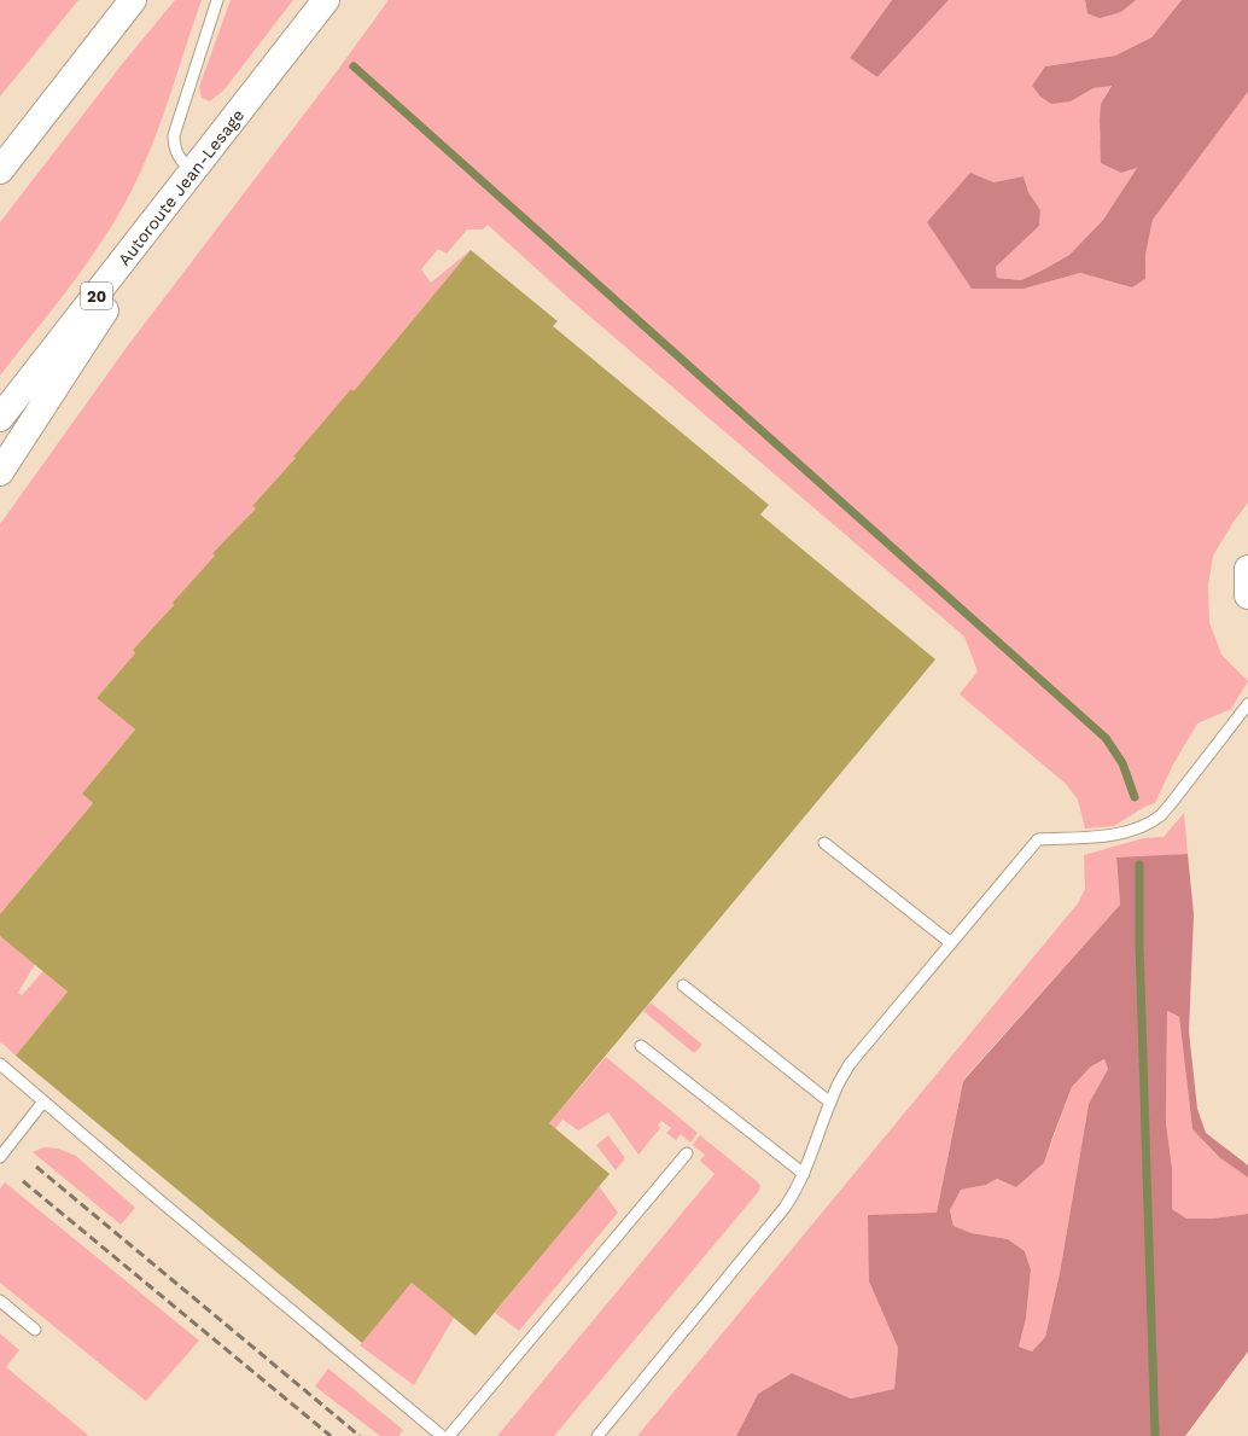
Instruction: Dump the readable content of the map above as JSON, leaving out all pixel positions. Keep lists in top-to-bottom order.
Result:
{
  "streets": {
    "main road": ["Autoroute Jean-Lesage", "20"]
  }
}
